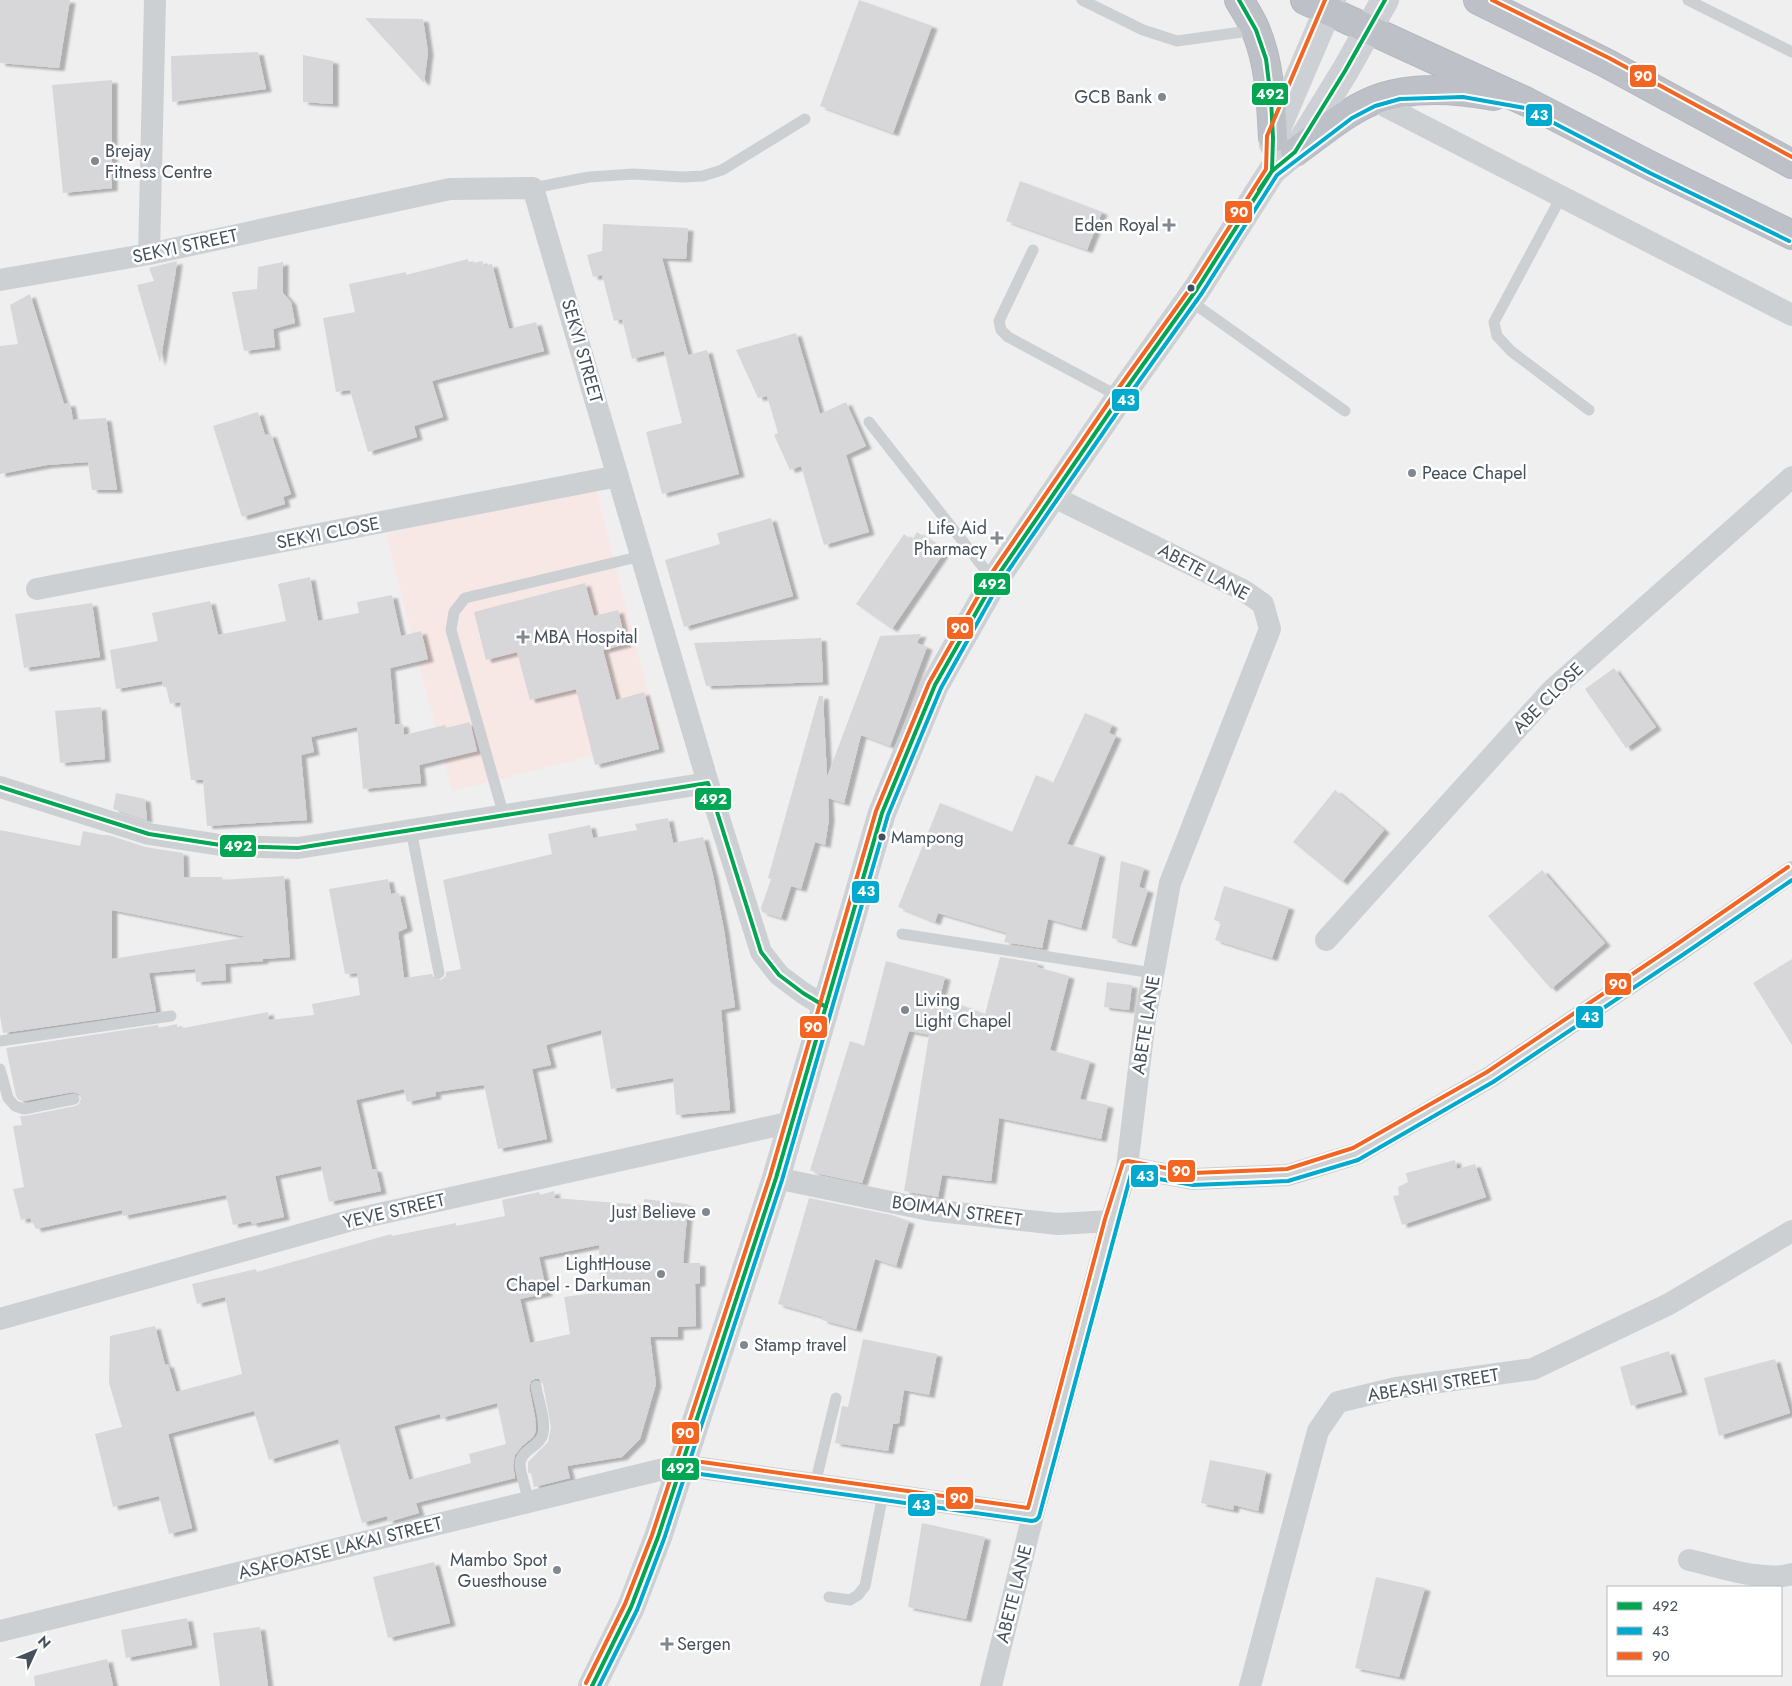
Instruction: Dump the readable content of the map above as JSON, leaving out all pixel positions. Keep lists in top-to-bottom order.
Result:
{
  "streets": {
    "street": [
      "SEKYI STREET",
      "SEKYI CLOSE",
      "ABETE LANE",
      "ABE CLOSE",
      "YEVE STREET",
      "BOIMAN STREET",
      "ABEASHI STREET",
      "ASAFOATSE LAKAI STREET"
    ]
  },
  "crossings": [
    ["SEKYI STREET", "SEKYI CLOSE"],
    ["ABETE LANE", "BOIMAN STREET"]
  ],
  "places": {
    "other": [
      "GCB Bank",
      "Brejay Fitness Centre",
      "Peace Chapel",
      "Mampong",
      "Living Light Chapel",
      "Just Believe",
      "LightHouse Chapel - Darkuman",
      "Stamp travel",
      "Mambo Spot Guesthouse"
    ],
    "health": [
      "Eden Royal",
      "Life Aid Pharmacy",
      "MBA Hospital",
      "Sergen"
    ]
  },
  "lines": ["transit line 492", "transit line 90", "transit line 43"],
  "legend": ["492", "43", "90"],
  "north": "top right"
}
